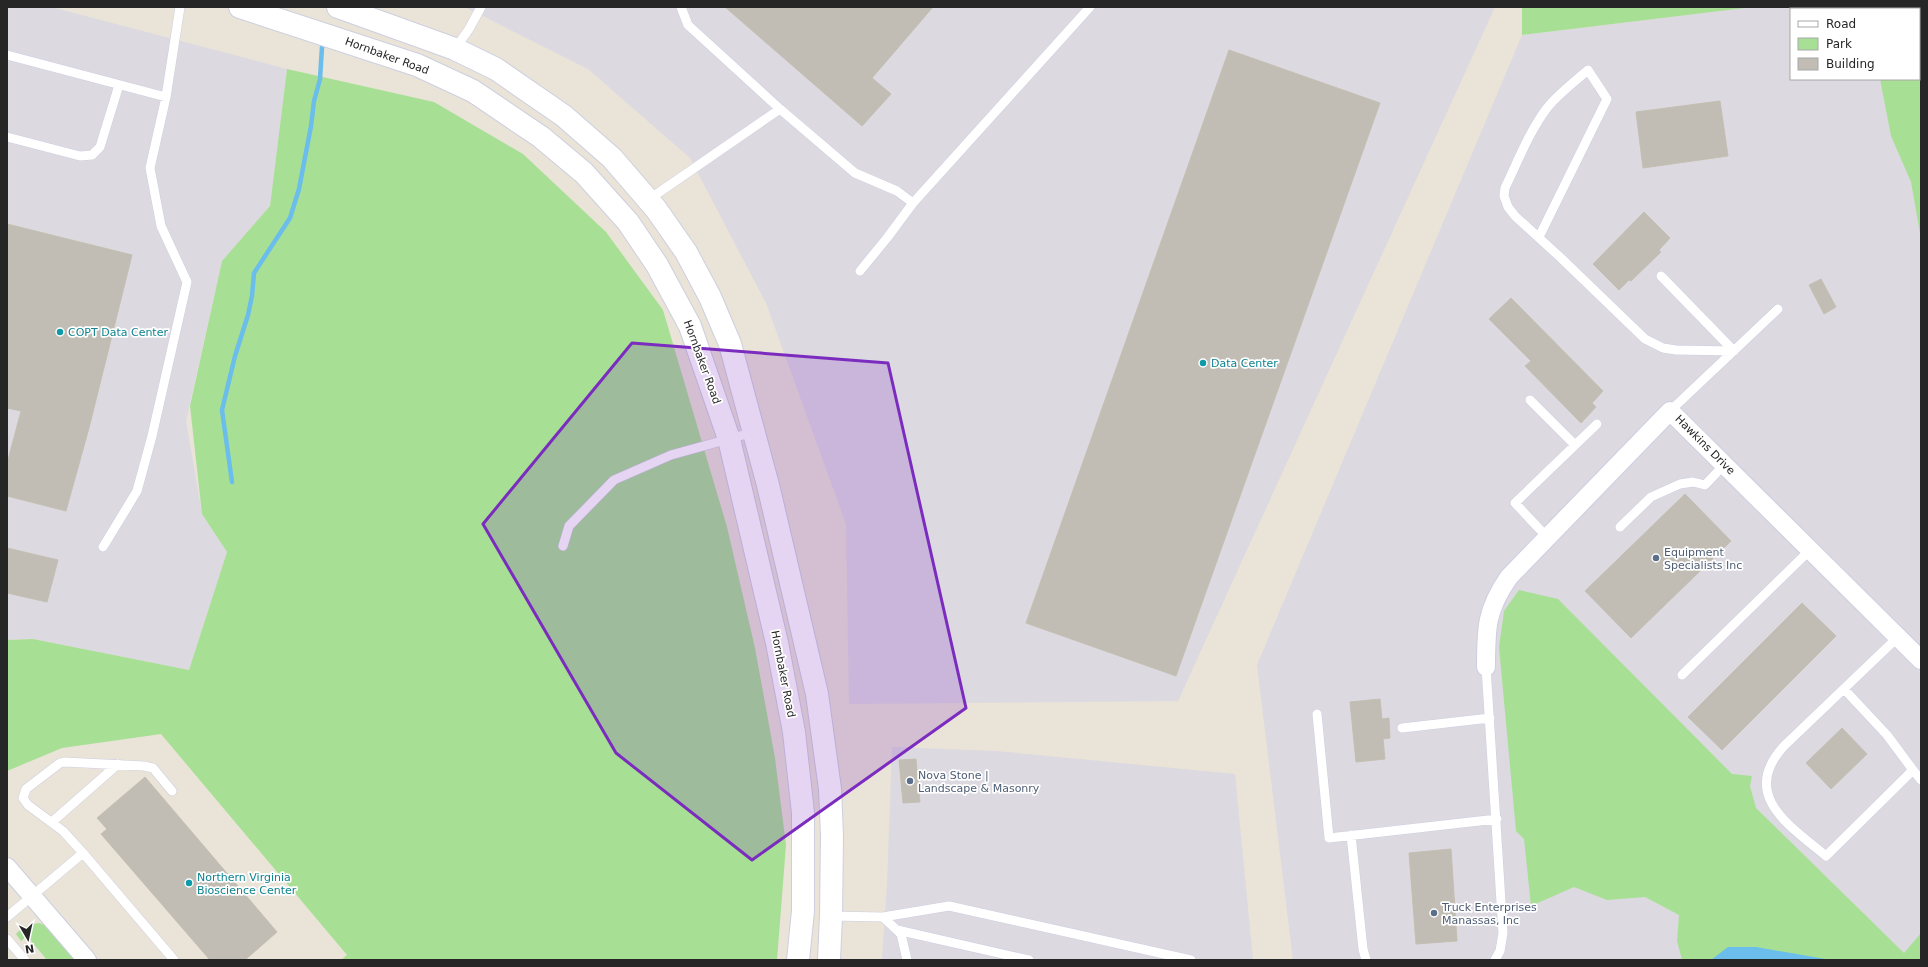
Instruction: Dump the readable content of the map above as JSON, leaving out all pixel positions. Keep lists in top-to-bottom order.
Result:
{
  "streets": {
    "main road": ["Hornbaker Road"],
    "street": ["Hawkins Drive"]
  },
  "places": [
    "COPT Data Center",
    "Data Center",
    "Equipment Specialists Inc",
    "Nova Stone | Landscape & Masonry",
    "Northern Virginia Bioscience Center",
    "Truck Enterprises Manassas, Inc"
  ],
  "legend": ["Road", "Park", "Building"],
  "north": "bottom"
}
